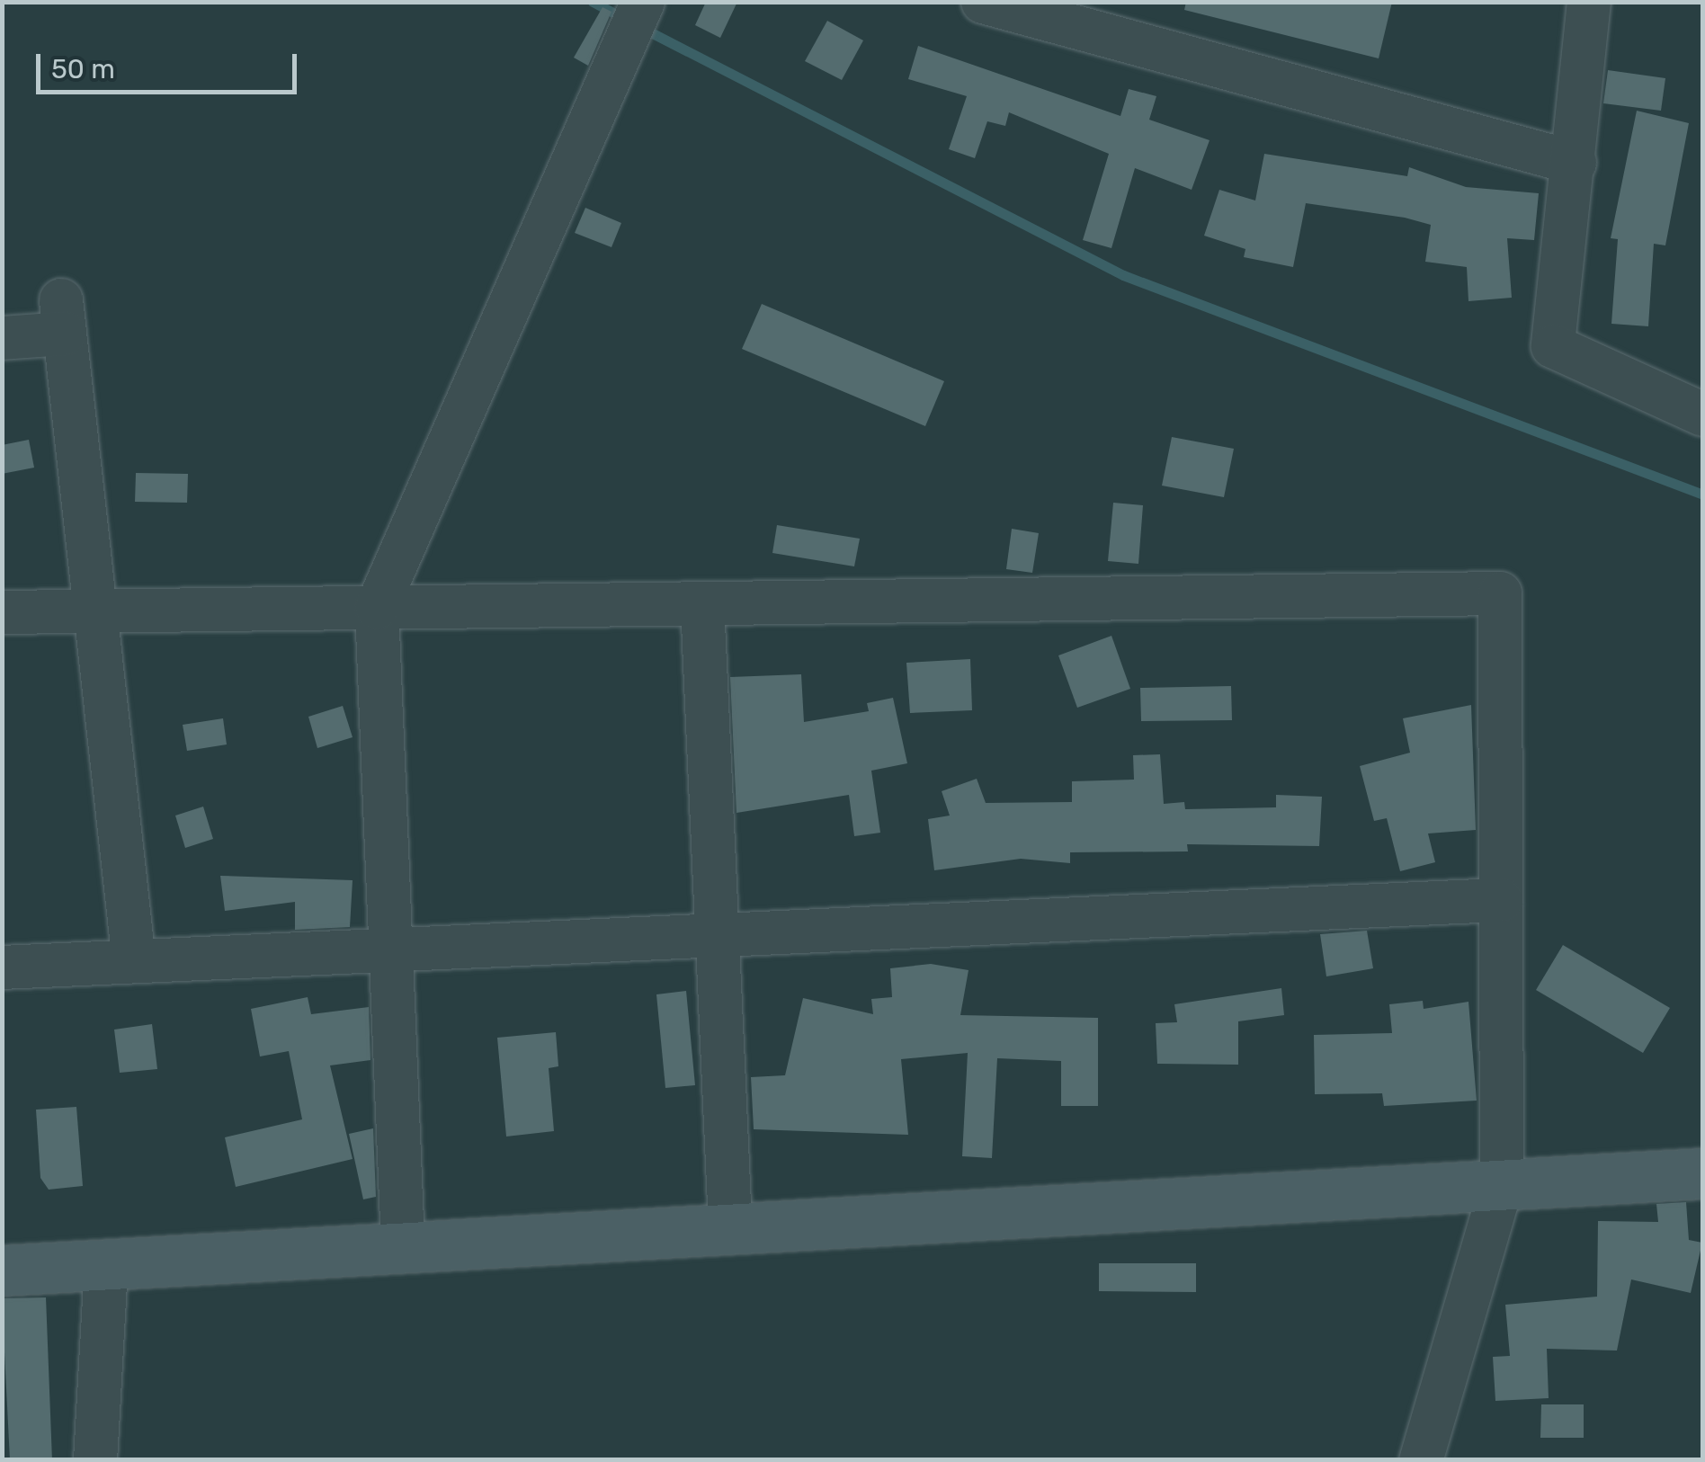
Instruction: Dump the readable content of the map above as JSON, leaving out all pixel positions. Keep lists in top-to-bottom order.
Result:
{
  "scale_bar": "50 m"
}
